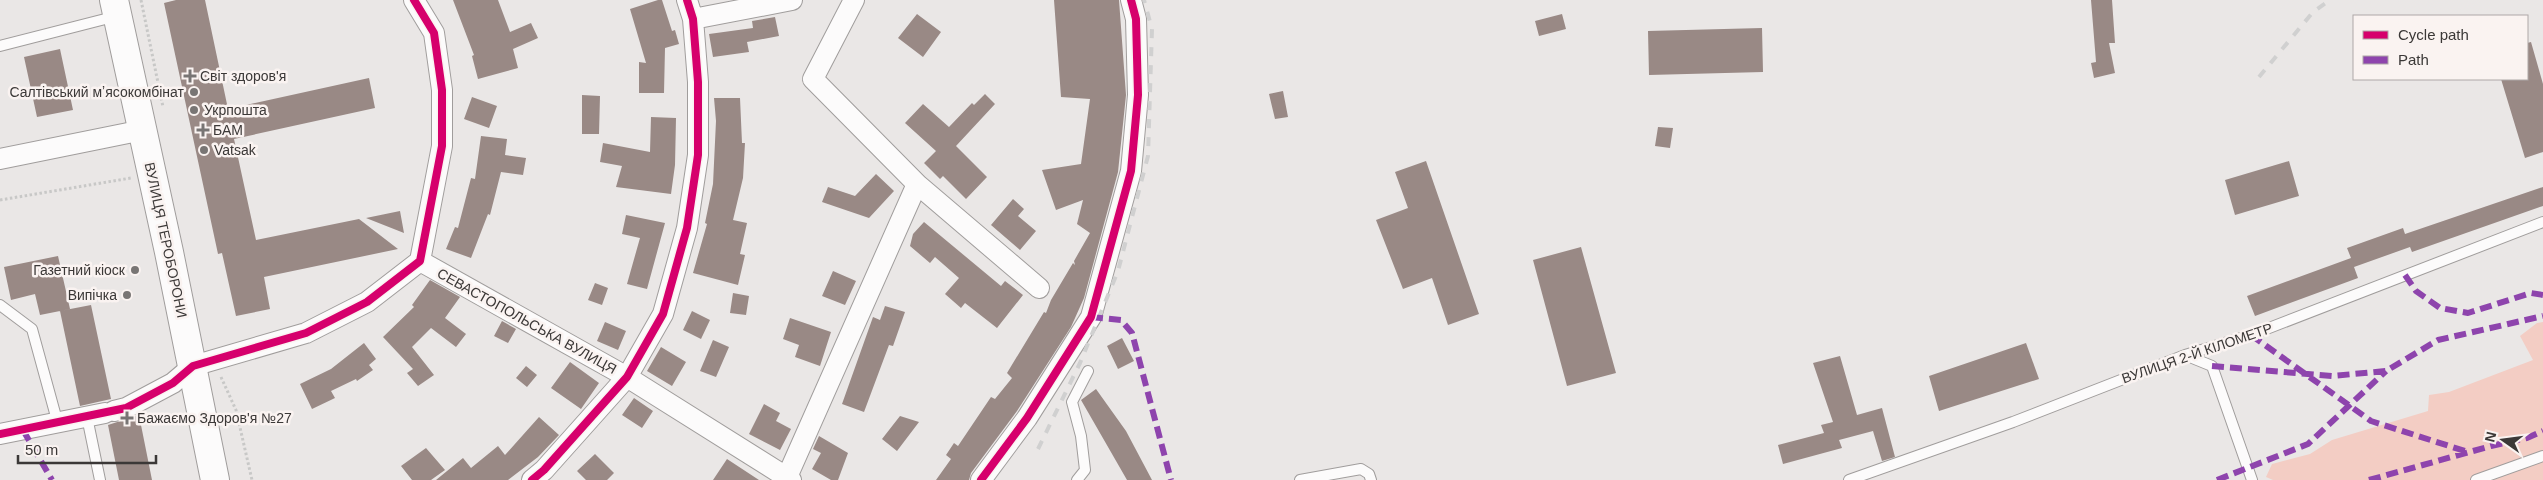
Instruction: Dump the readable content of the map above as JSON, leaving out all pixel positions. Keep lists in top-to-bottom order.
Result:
{
  "streets": {
    "main road": ["ВУЛИЦЯ ТЕРОБОРОНИ"],
    "street": ["СЕВАСТОПОЛЬСЬКА ВУЛИЦЯ"],
    "lane": ["ВУЛИЦЯ 2-Й КІЛОМЕТР"]
  },
  "places": {
    "health": ["Світ здоров'я", "БАМ", "Бажаємо Здоров'я №27"],
    "other": [
      "Салтівський мʼясокомбінат",
      "Укрпошта",
      "Vatsak",
      "Газетний кіоск",
      "Випічка"
    ]
  },
  "legend": ["Cycle path", "Path"],
  "scale_bar": "50 m",
  "north": "left"
}
